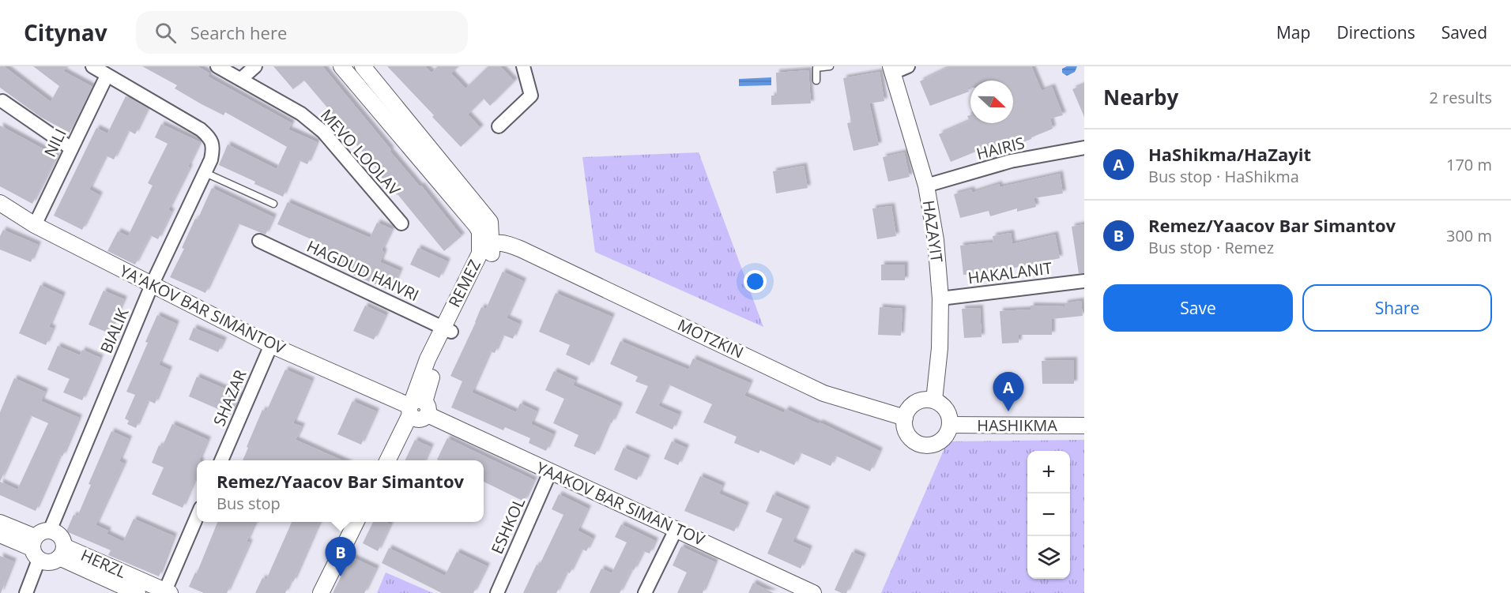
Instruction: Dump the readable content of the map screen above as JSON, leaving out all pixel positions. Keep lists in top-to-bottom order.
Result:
{
  "streets": {
    "street": [
      "NILI",
      "HAIRIS",
      "MEVO LOOLAV",
      "HAZAYIT",
      "HAGDUD HAIVRI",
      "HAKALANIT",
      "REMEZ",
      "YA'AKOV BAR SIMANTOV",
      "BIALIK",
      "MOTZKIN",
      "SHAZAR",
      "HASHIKMA",
      "YAAKOV BAR SIMAN TOV",
      "ESHKOL",
      "HERZL"
    ]
  },
  "crossings": [
    ["NILI", "YA'AKOV BAR SIMANTOV"],
    ["NILI", "BIALIK"],
    ["HAIRIS", "HAZAYIT"],
    ["HAZAYIT", "HAKALANIT"],
    ["HAZAYIT", "MOTZKIN"],
    ["HAZAYIT", "HASHIKMA"],
    ["HAGDUD HAIVRI", "REMEZ"],
    ["REMEZ", "YA'AKOV BAR SIMANTOV"],
    ["REMEZ", "MOTZKIN"],
    ["REMEZ", "YAAKOV BAR SIMAN TOV"],
    ["YA'AKOV BAR SIMANTOV", "BIALIK"],
    ["YA'AKOV BAR SIMANTOV", "SHAZAR"],
    ["YA'AKOV BAR SIMANTOV", "YAAKOV BAR SIMAN TOV"],
    ["BIALIK", "HERZL"],
    ["MOTZKIN", "HASHIKMA"],
    ["YAAKOV BAR SIMAN TOV", "ESHKOL"]
  ],
  "north": "right",
  "page": {
    "header": "Citynav",
    "search": "Search here",
    "nav": ["Map", "Directions", "Saved"],
    "heading": ["Nearby", "2 results"],
    "list": [
      {
        "mark": "A",
        "name": "HaShikma/HaZayit",
        "note": "Bus stop · HaShikma",
        "value": "170 m"
      },
      {
        "mark": "B",
        "name": "Remez/Yaacov Bar Simantov",
        "note": "Bus stop · Remez",
        "value": "300 m"
      }
    ],
    "buttons": ["Save", "Share"],
    "pins": ["A", "B"],
    "map_buttons": ["+", "−"],
    "popup": ["Remez/Yaacov Bar Simantov", "Bus stop"]
  }
}
